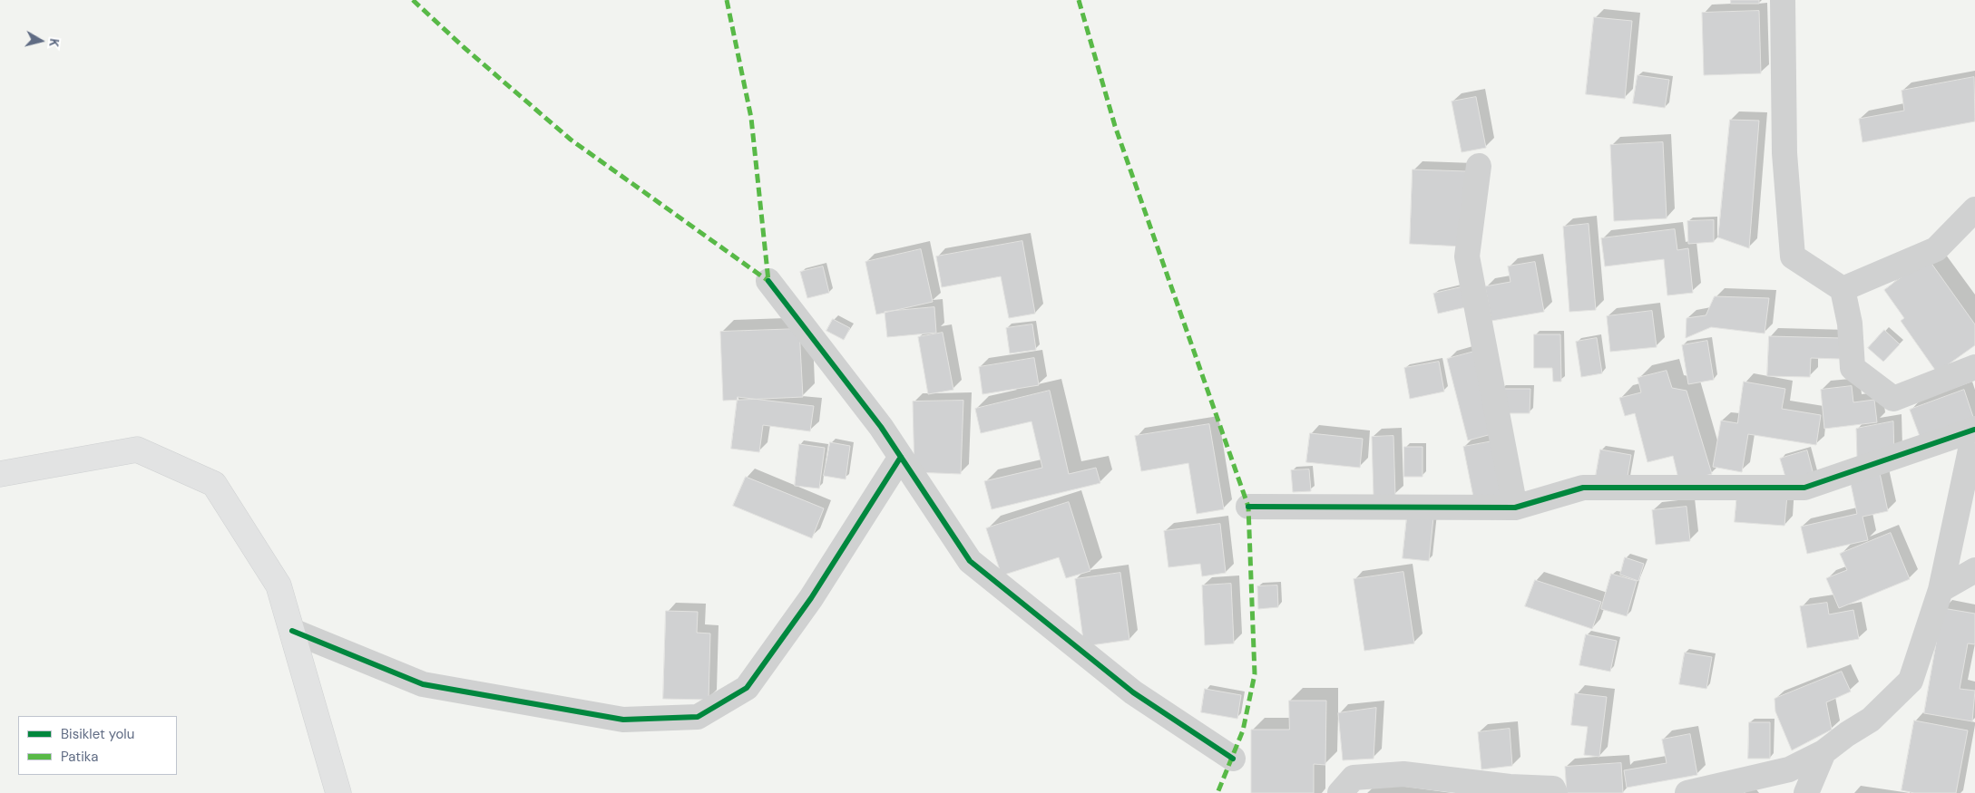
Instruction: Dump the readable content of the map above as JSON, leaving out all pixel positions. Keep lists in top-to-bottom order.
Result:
{
  "legend": ["Bisiklet yolu", "Patika"],
  "north": "right"
}
